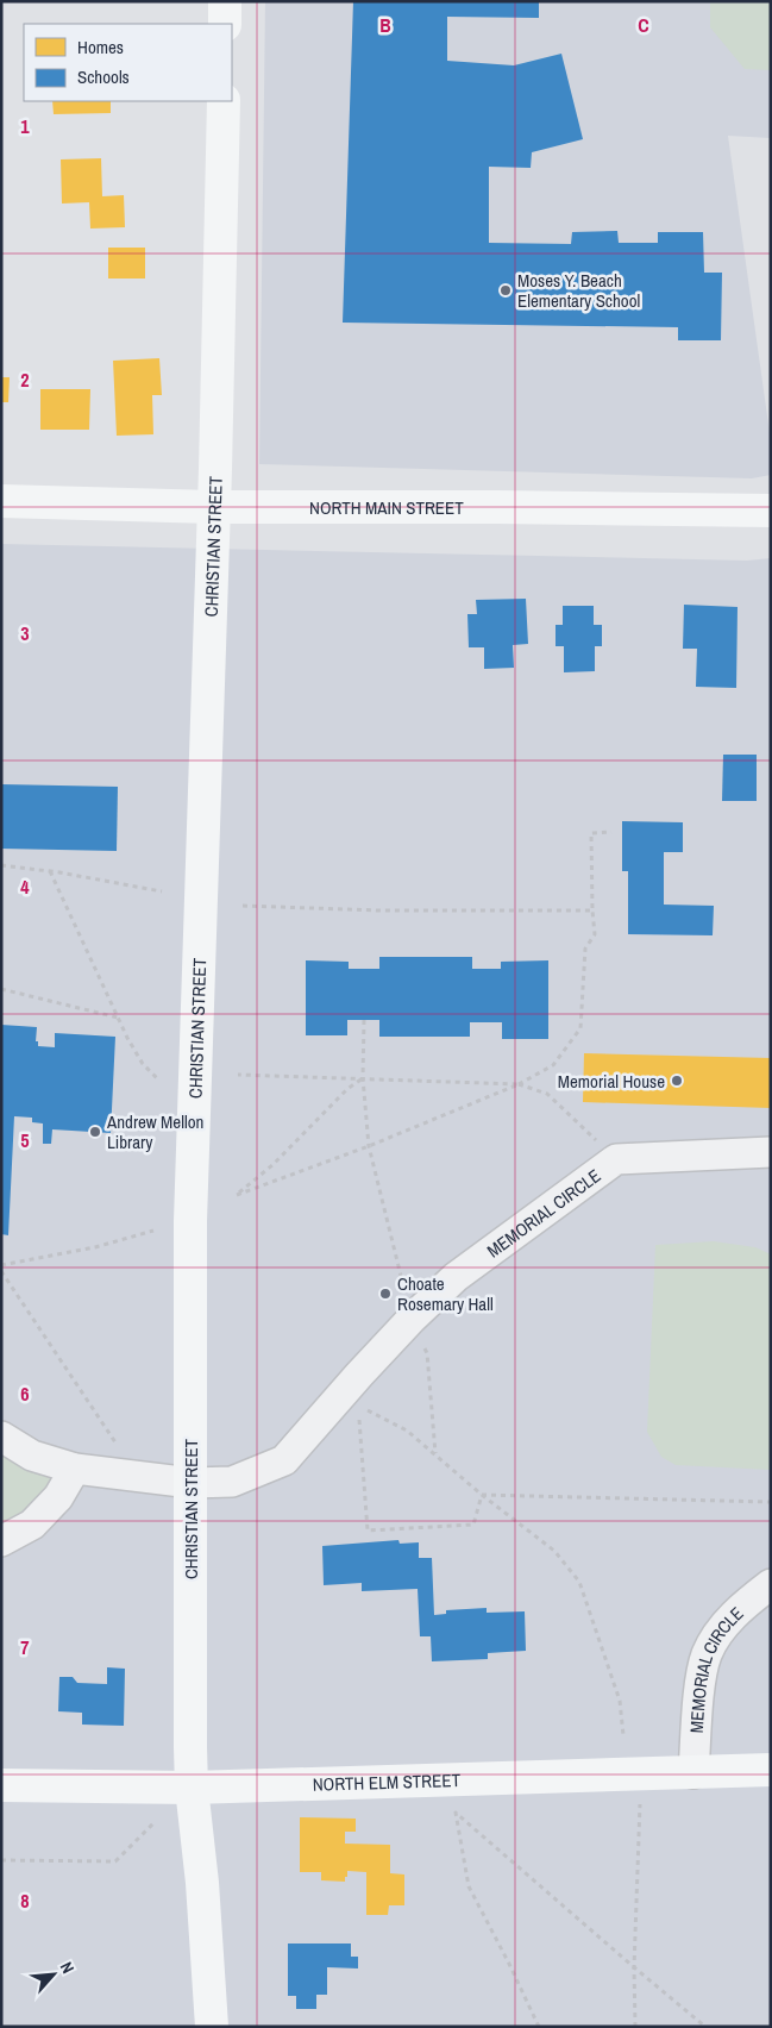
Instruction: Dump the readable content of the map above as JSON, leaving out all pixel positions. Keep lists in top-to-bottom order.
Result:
{
  "streets": {
    "main road": ["NORTH MAIN STREET", "CHRISTIAN STREET", "NORTH ELM STREET"],
    "street": ["MEMORIAL CIRCLE"]
  },
  "crossings": [
    ["NORTH MAIN STREET", "CHRISTIAN STREET"],
    ["CHRISTIAN STREET", "MEMORIAL CIRCLE"],
    ["CHRISTIAN STREET", "NORTH ELM STREET"],
    ["MEMORIAL CIRCLE", "NORTH ELM STREET"]
  ],
  "places": [
    "Moses Y. Beach Elementary School",
    "Memorial House",
    "Andrew Mellon Library",
    "Choate Rosemary Hall"
  ],
  "legend": ["Homes", "Schools"],
  "north": "top right",
  "grid": {
    "columns": ["B", "C"],
    "rows": [
      "1",
      "2",
      "3",
      "4",
      "5",
      "6",
      "7",
      "8"
    ]
  }
}
